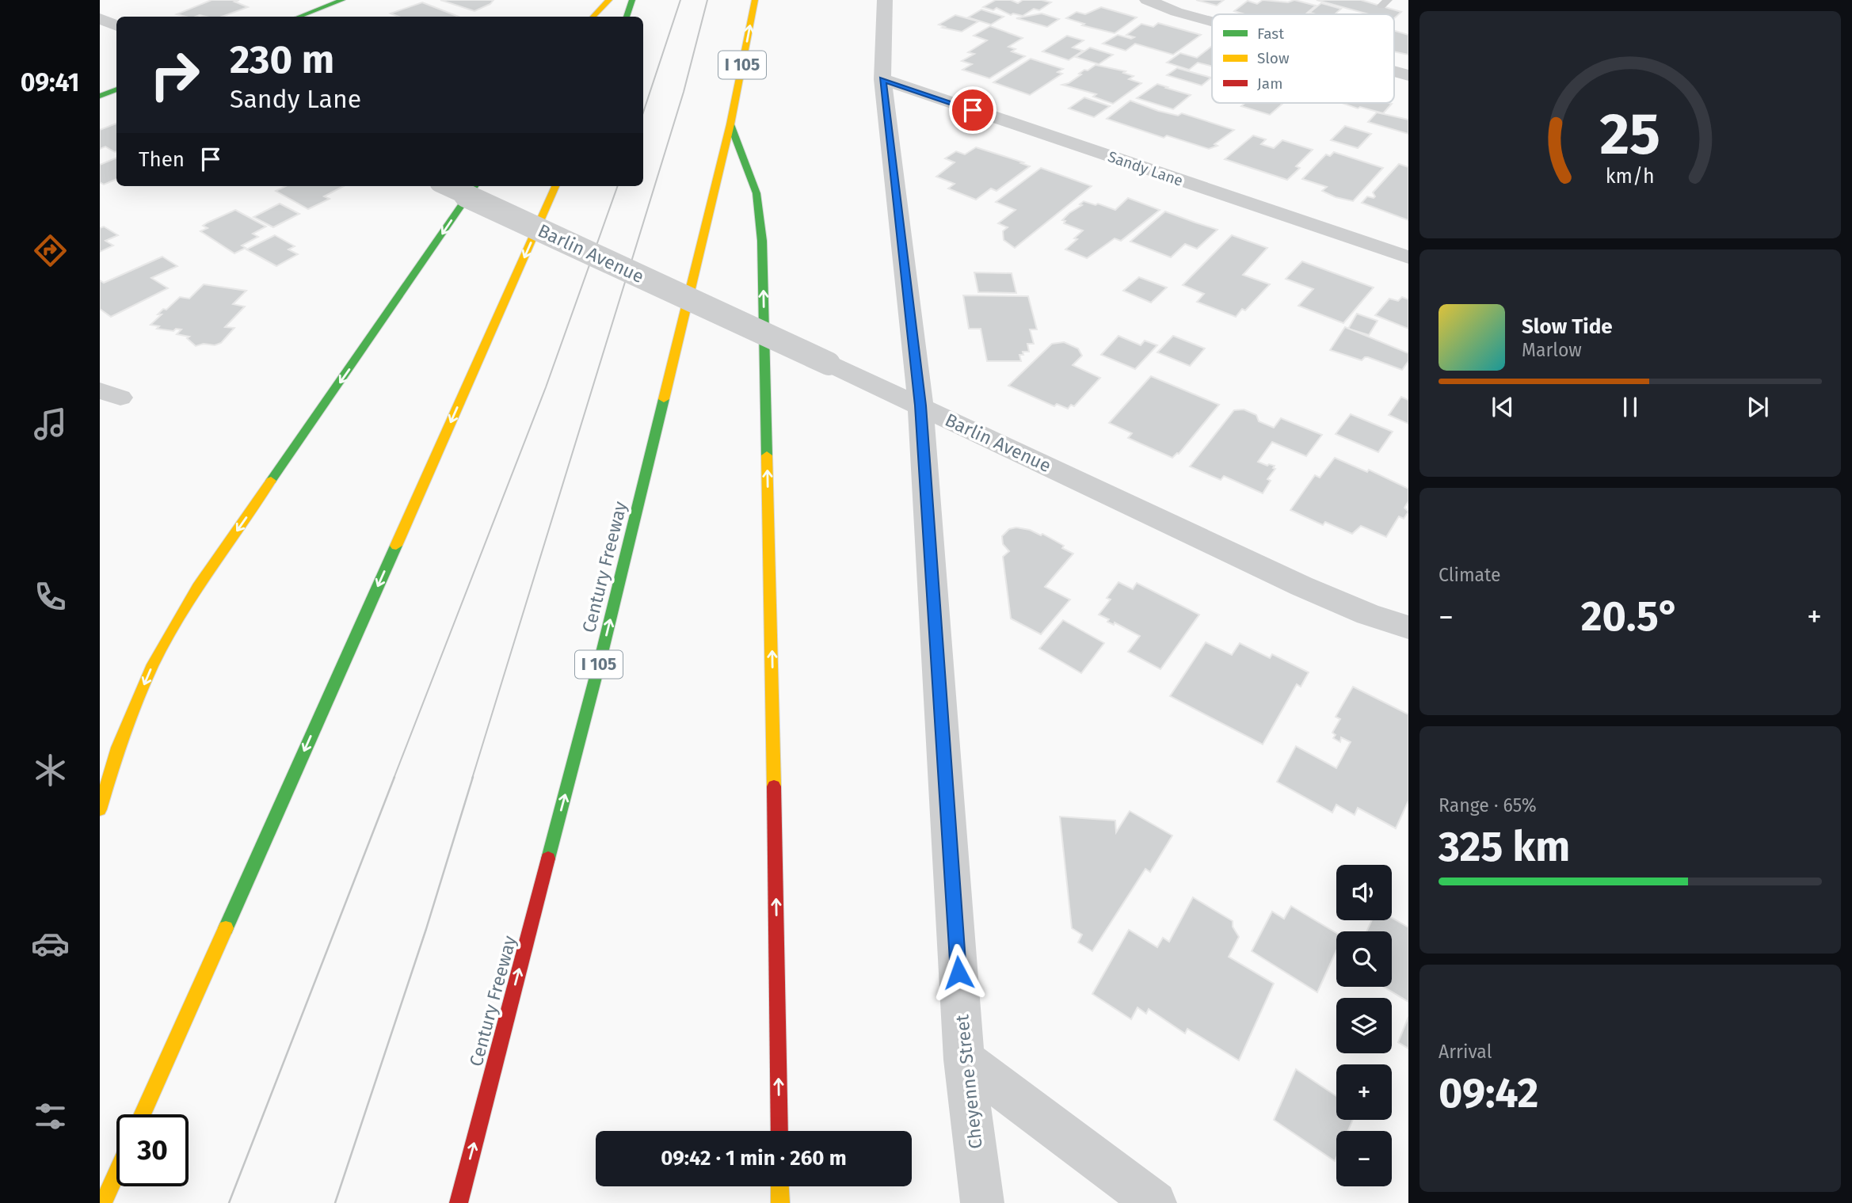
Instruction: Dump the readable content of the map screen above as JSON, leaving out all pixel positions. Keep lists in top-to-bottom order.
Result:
{
  "streets": {
    "main road": ["I 105", "Century Freeway"],
    "street": ["Sandy Lane", "Barlin Avenue", "Cheyenne Street"]
  },
  "crossings": [
    ["Sandy Lane", "Cheyenne Street"],
    ["Barlin Avenue", "Cheyenne Street"]
  ],
  "one_way": ["Century Freeway"],
  "legend": ["Fast", "Slow", "Jam"],
  "page": {
    "tabs": "09:41",
    "turn": ["230 m", "Sandy Lane"],
    "then": "Then",
    "song": ["Slow Tide", "Marlow"],
    "tile": [
      "Climate",
      ["Range · 65%", "325 km"],
      ["Arrival", "09:42"]
    ],
    "heat": ["−", "20.5°", "+"],
    "map_buttons": ["+", "−"],
    "limit": "30",
    "trip": "09:42 · 1 min · 260 m",
    "gauge": ["25", "km/h"]
  }
}
